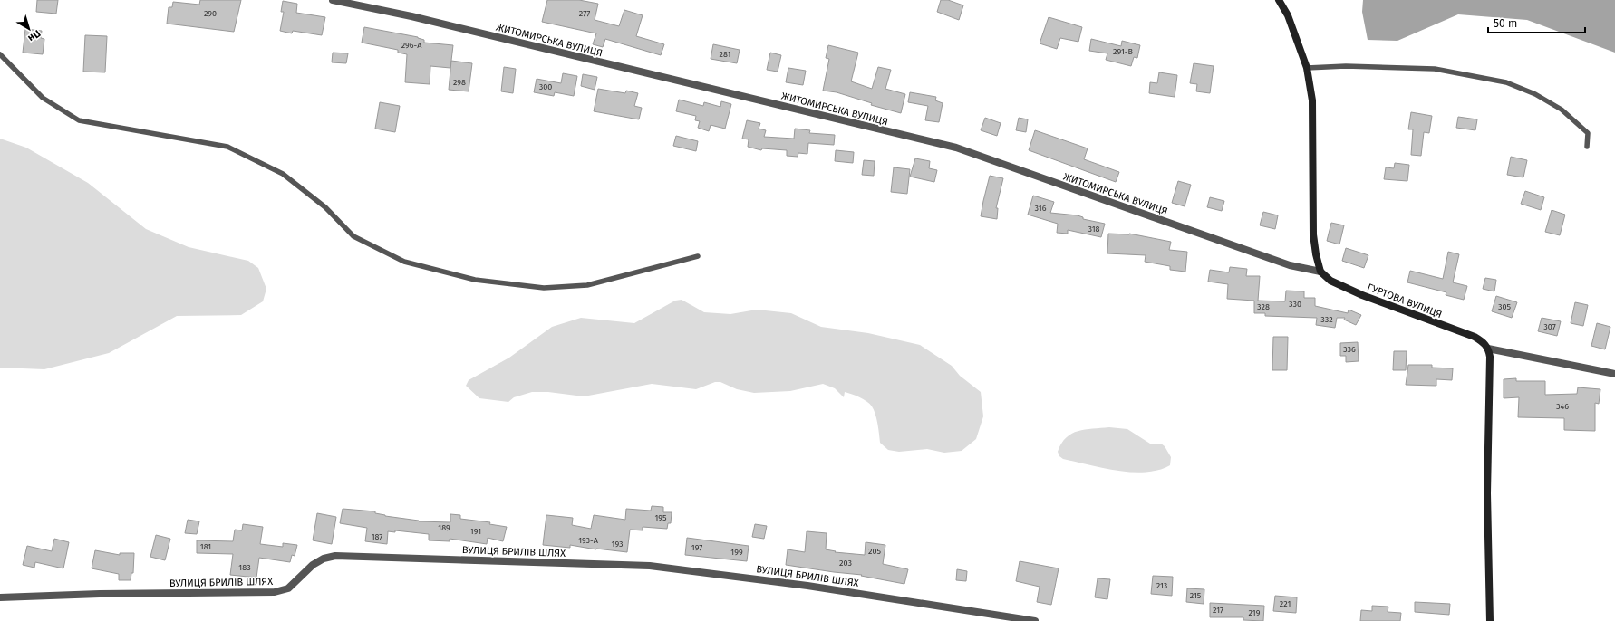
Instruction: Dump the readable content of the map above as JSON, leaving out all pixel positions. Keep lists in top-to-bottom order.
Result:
{
  "streets": {
    "street": ["ЖИТОМИРСЬКА ВУЛИЦЯ", "ГУРТОВА ВУЛИЦЯ", "ВУЛИЦЯ БРИЛІВ ШЛЯХ"]
  },
  "crossings": [
    ["ЖИТОМИРСЬКА ВУЛИЦЯ", "ГУРТОВА ВУЛИЦЯ"]
  ],
  "house_numbers": [
    "290",
    "277",
    "296-А",
    "291-В",
    "281",
    "298",
    "300",
    "316",
    "318",
    "330",
    "328",
    "305",
    "332",
    "307",
    "336",
    "346",
    "195",
    "189",
    "191",
    "187",
    "193-А",
    "193",
    "181",
    "197",
    "205",
    "199",
    "203",
    "183",
    "213",
    "215",
    "221",
    "217",
    "219"
  ],
  "scale_bar": "50 m",
  "north": "bottom right"
}
